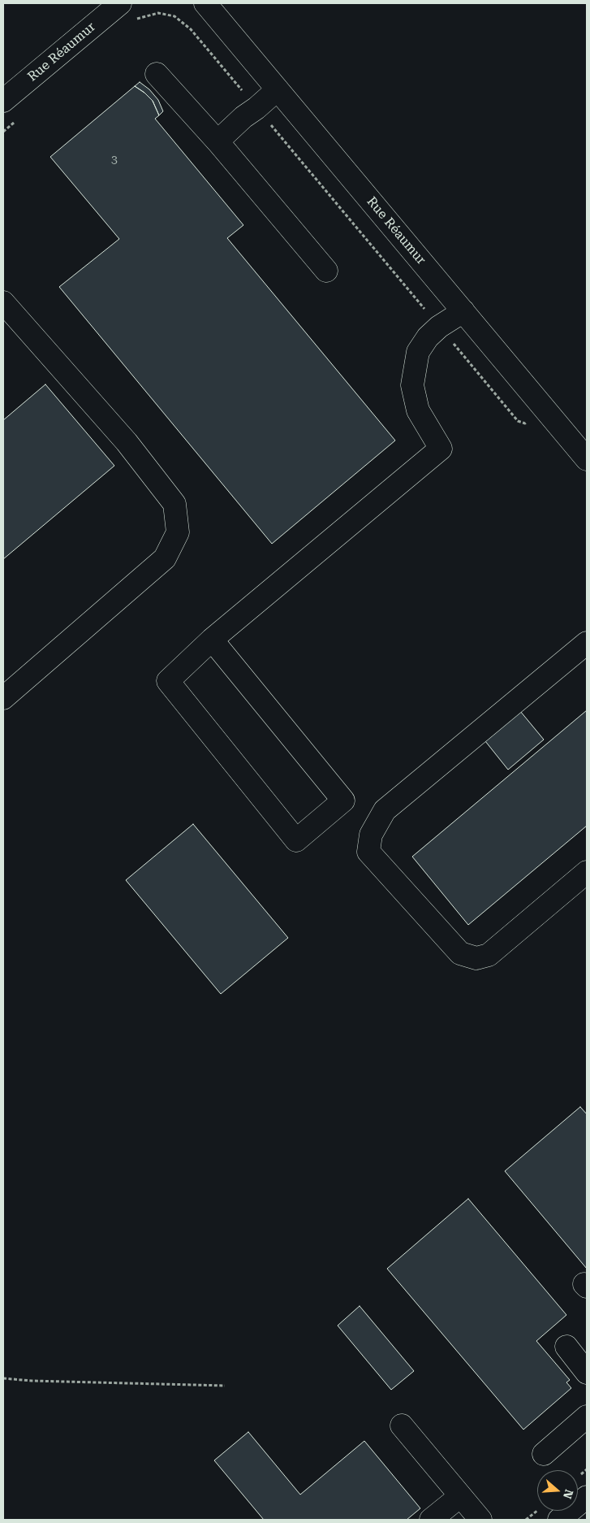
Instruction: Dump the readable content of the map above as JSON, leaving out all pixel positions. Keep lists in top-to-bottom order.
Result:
{
  "streets": {
    "street": ["Rue Réaumur"]
  },
  "house_numbers": ["3"],
  "north": "right"
}
